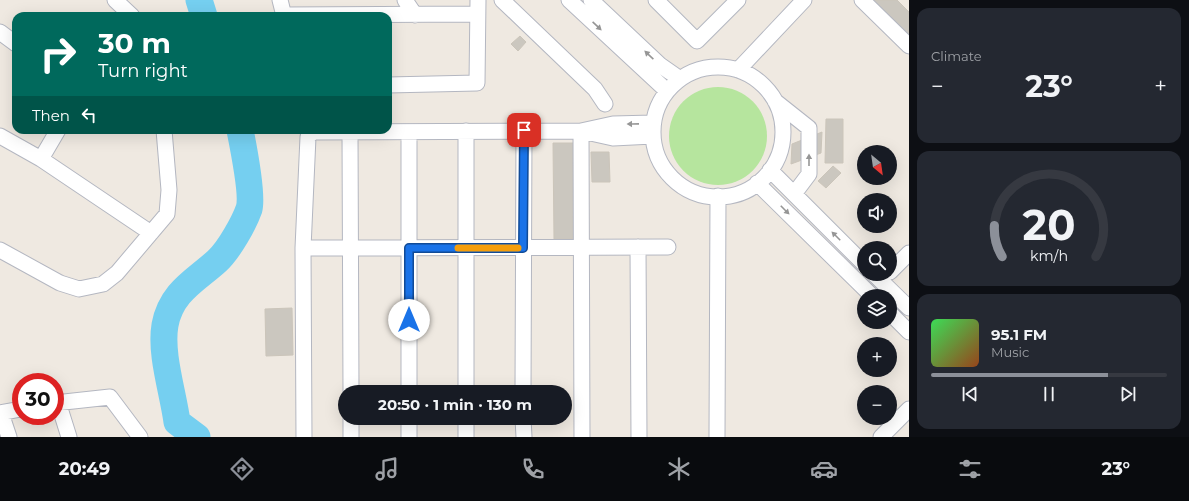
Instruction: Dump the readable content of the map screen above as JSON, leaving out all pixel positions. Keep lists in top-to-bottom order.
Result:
{
  "north": "bottom right",
  "page": {
    "tile": "Climate",
    "turn": ["30 m", "Turn right"],
    "heat": ["−", "23°", "+"],
    "then": "Then",
    "map_buttons": ["+", "−"],
    "song": ["95.1 FM", "Music"],
    "limit": "30",
    "trip": "20:50 · 1 min · 130 m",
    "tabs": ["20:49", "23°"],
    "gauge": ["20", "km/h"]
  }
}
